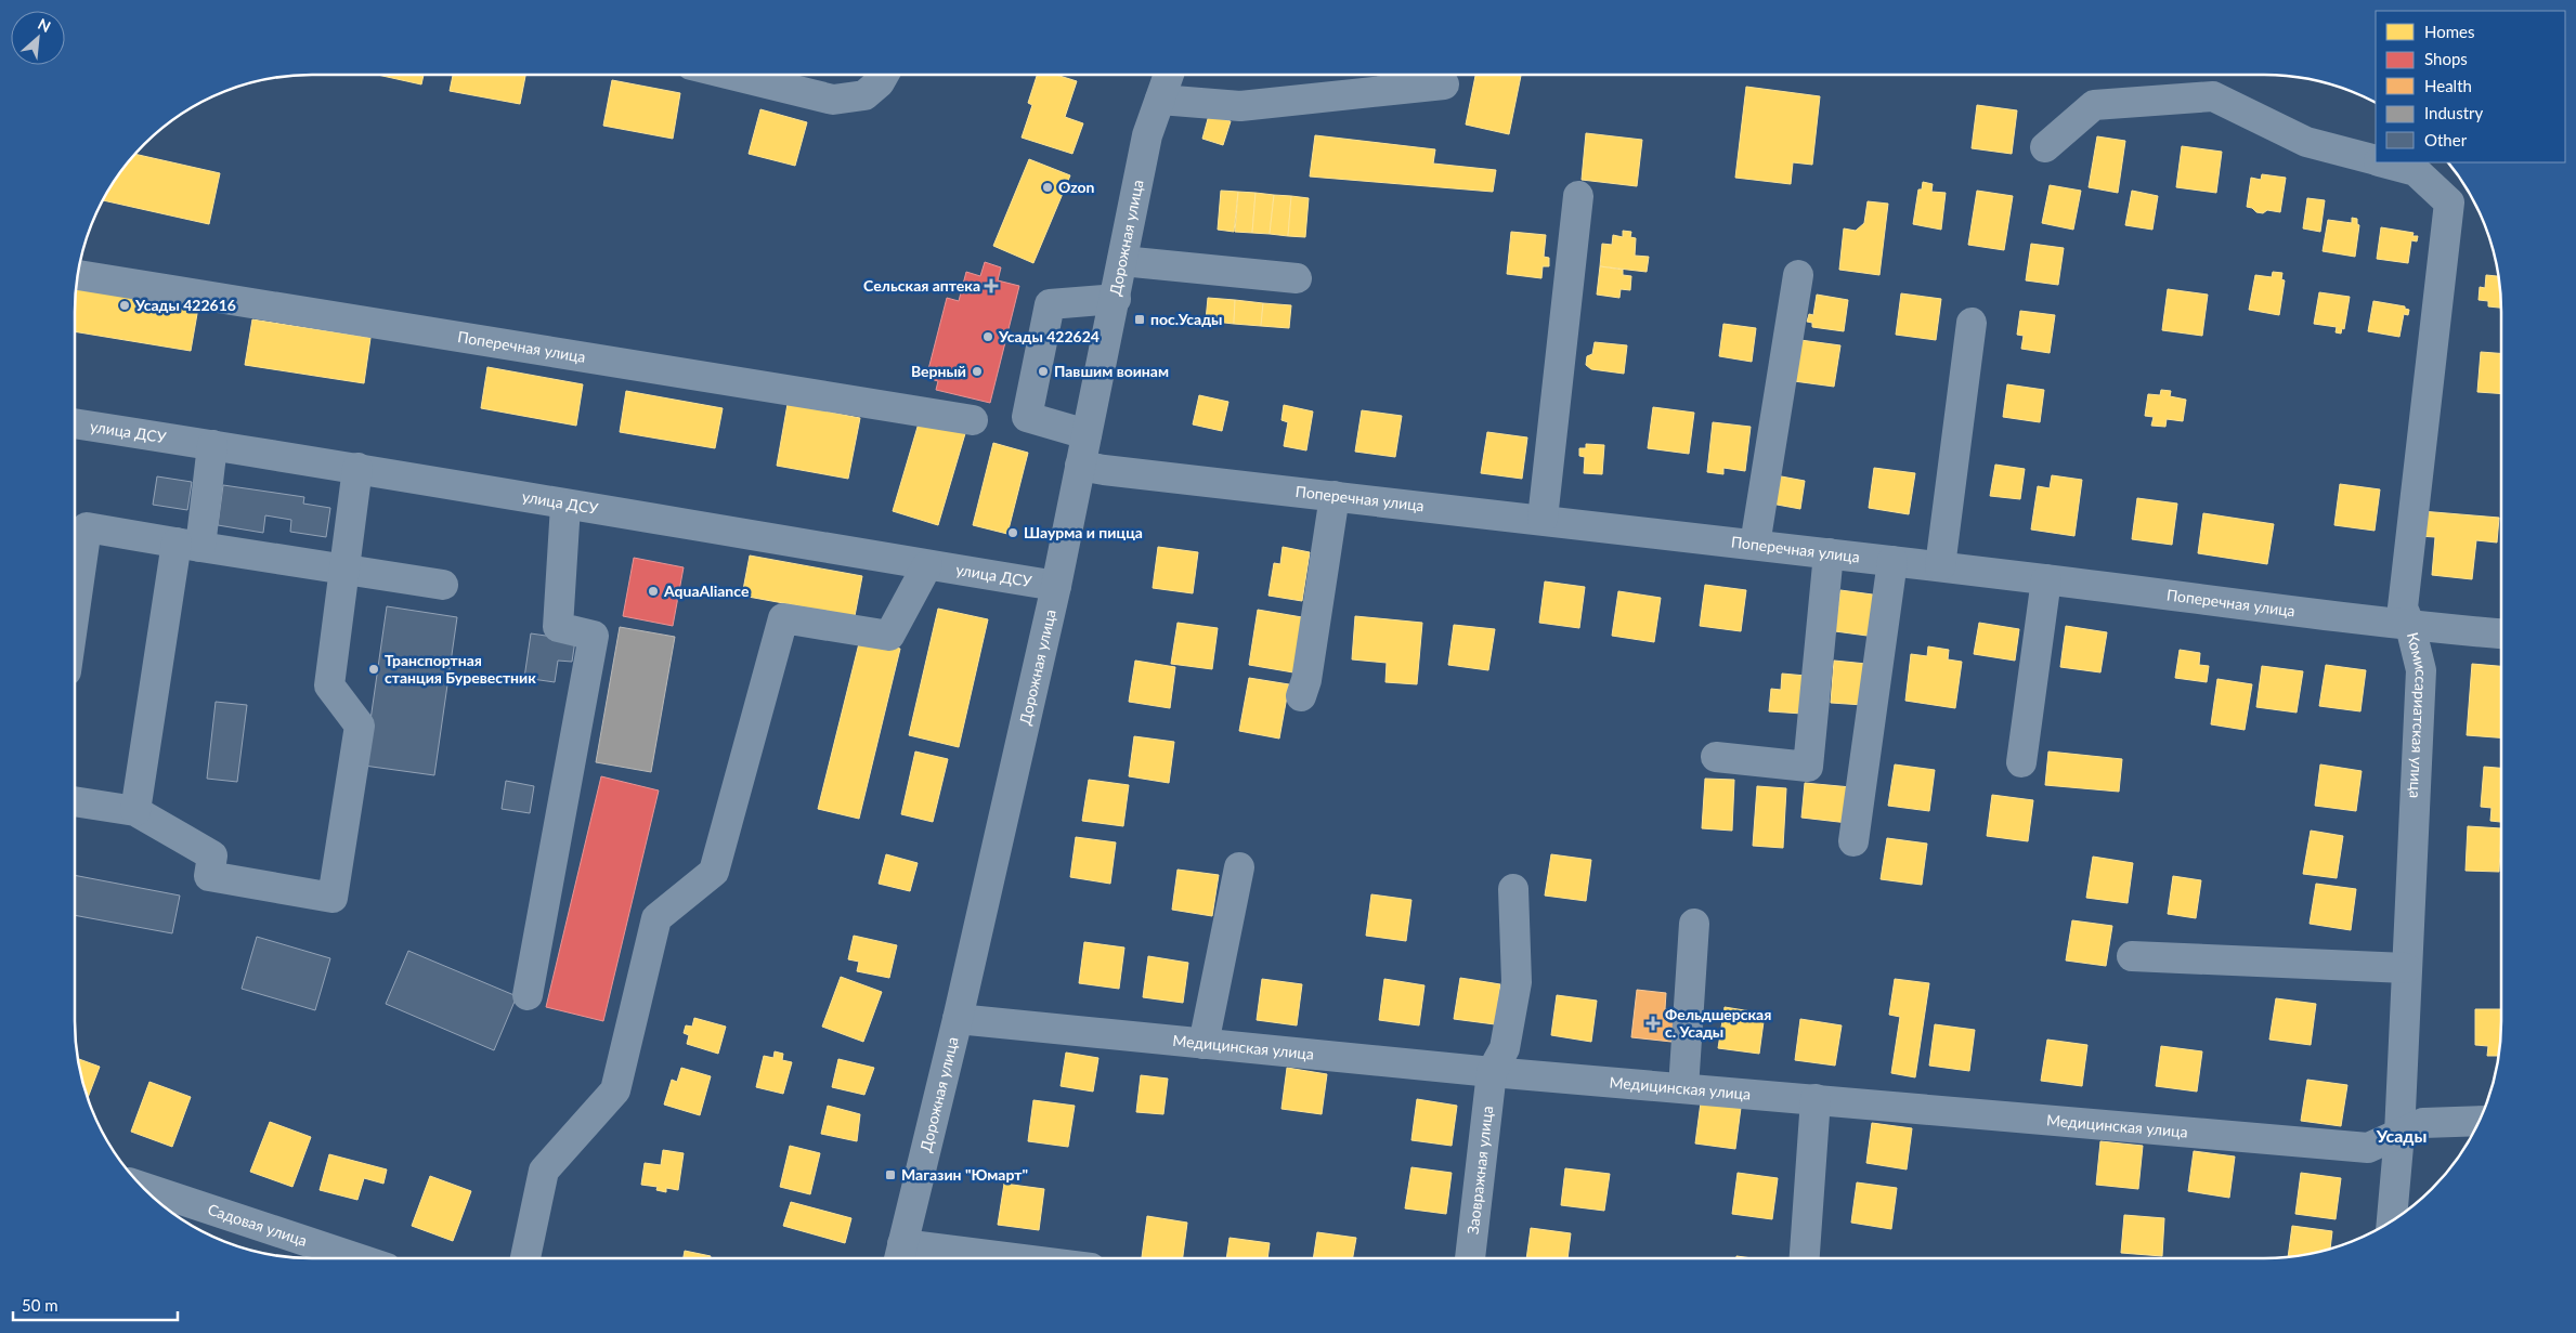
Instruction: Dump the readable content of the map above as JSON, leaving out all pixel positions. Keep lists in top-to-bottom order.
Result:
{
  "streets": {
    "street": [
      "Дорожная улица",
      "Поперечная улица",
      "улица ДСУ",
      "Комиссариатская улица",
      "Медицинская улица",
      "Заовражная улица",
      "Садовая улица"
    ]
  },
  "crossings": [
    ["Дорожная улица", "Поперечная улица"],
    ["Дорожная улица", "улица ДСУ"],
    ["Дорожная улица", "Медицинская улица"],
    ["Поперечная улица", "Комиссариатская улица"],
    ["Комиссариатская улица", "Медицинская улица"],
    ["Медицинская улица", "Заовражная улица"]
  ],
  "districts": ["Усады"],
  "places": {
    "other": [
      "Ozon",
      "Усады 422616",
      "Усады 422624",
      "Верный",
      "Павшим воинам",
      "Шаурма и пицца",
      "AquaAliance",
      "Транспортная станция Буревестник"
    ],
    "health": ["Сельская аптека", "Фельдшерская с. Усады"],
    "transit": ["пос.Усады", "Магазин \"Юмарт\""]
  },
  "legend": [
    "Homes",
    "Shops",
    "Health",
    "Industry",
    "Other"
  ],
  "scale_bar": "50 m",
  "north": "top right"
}
